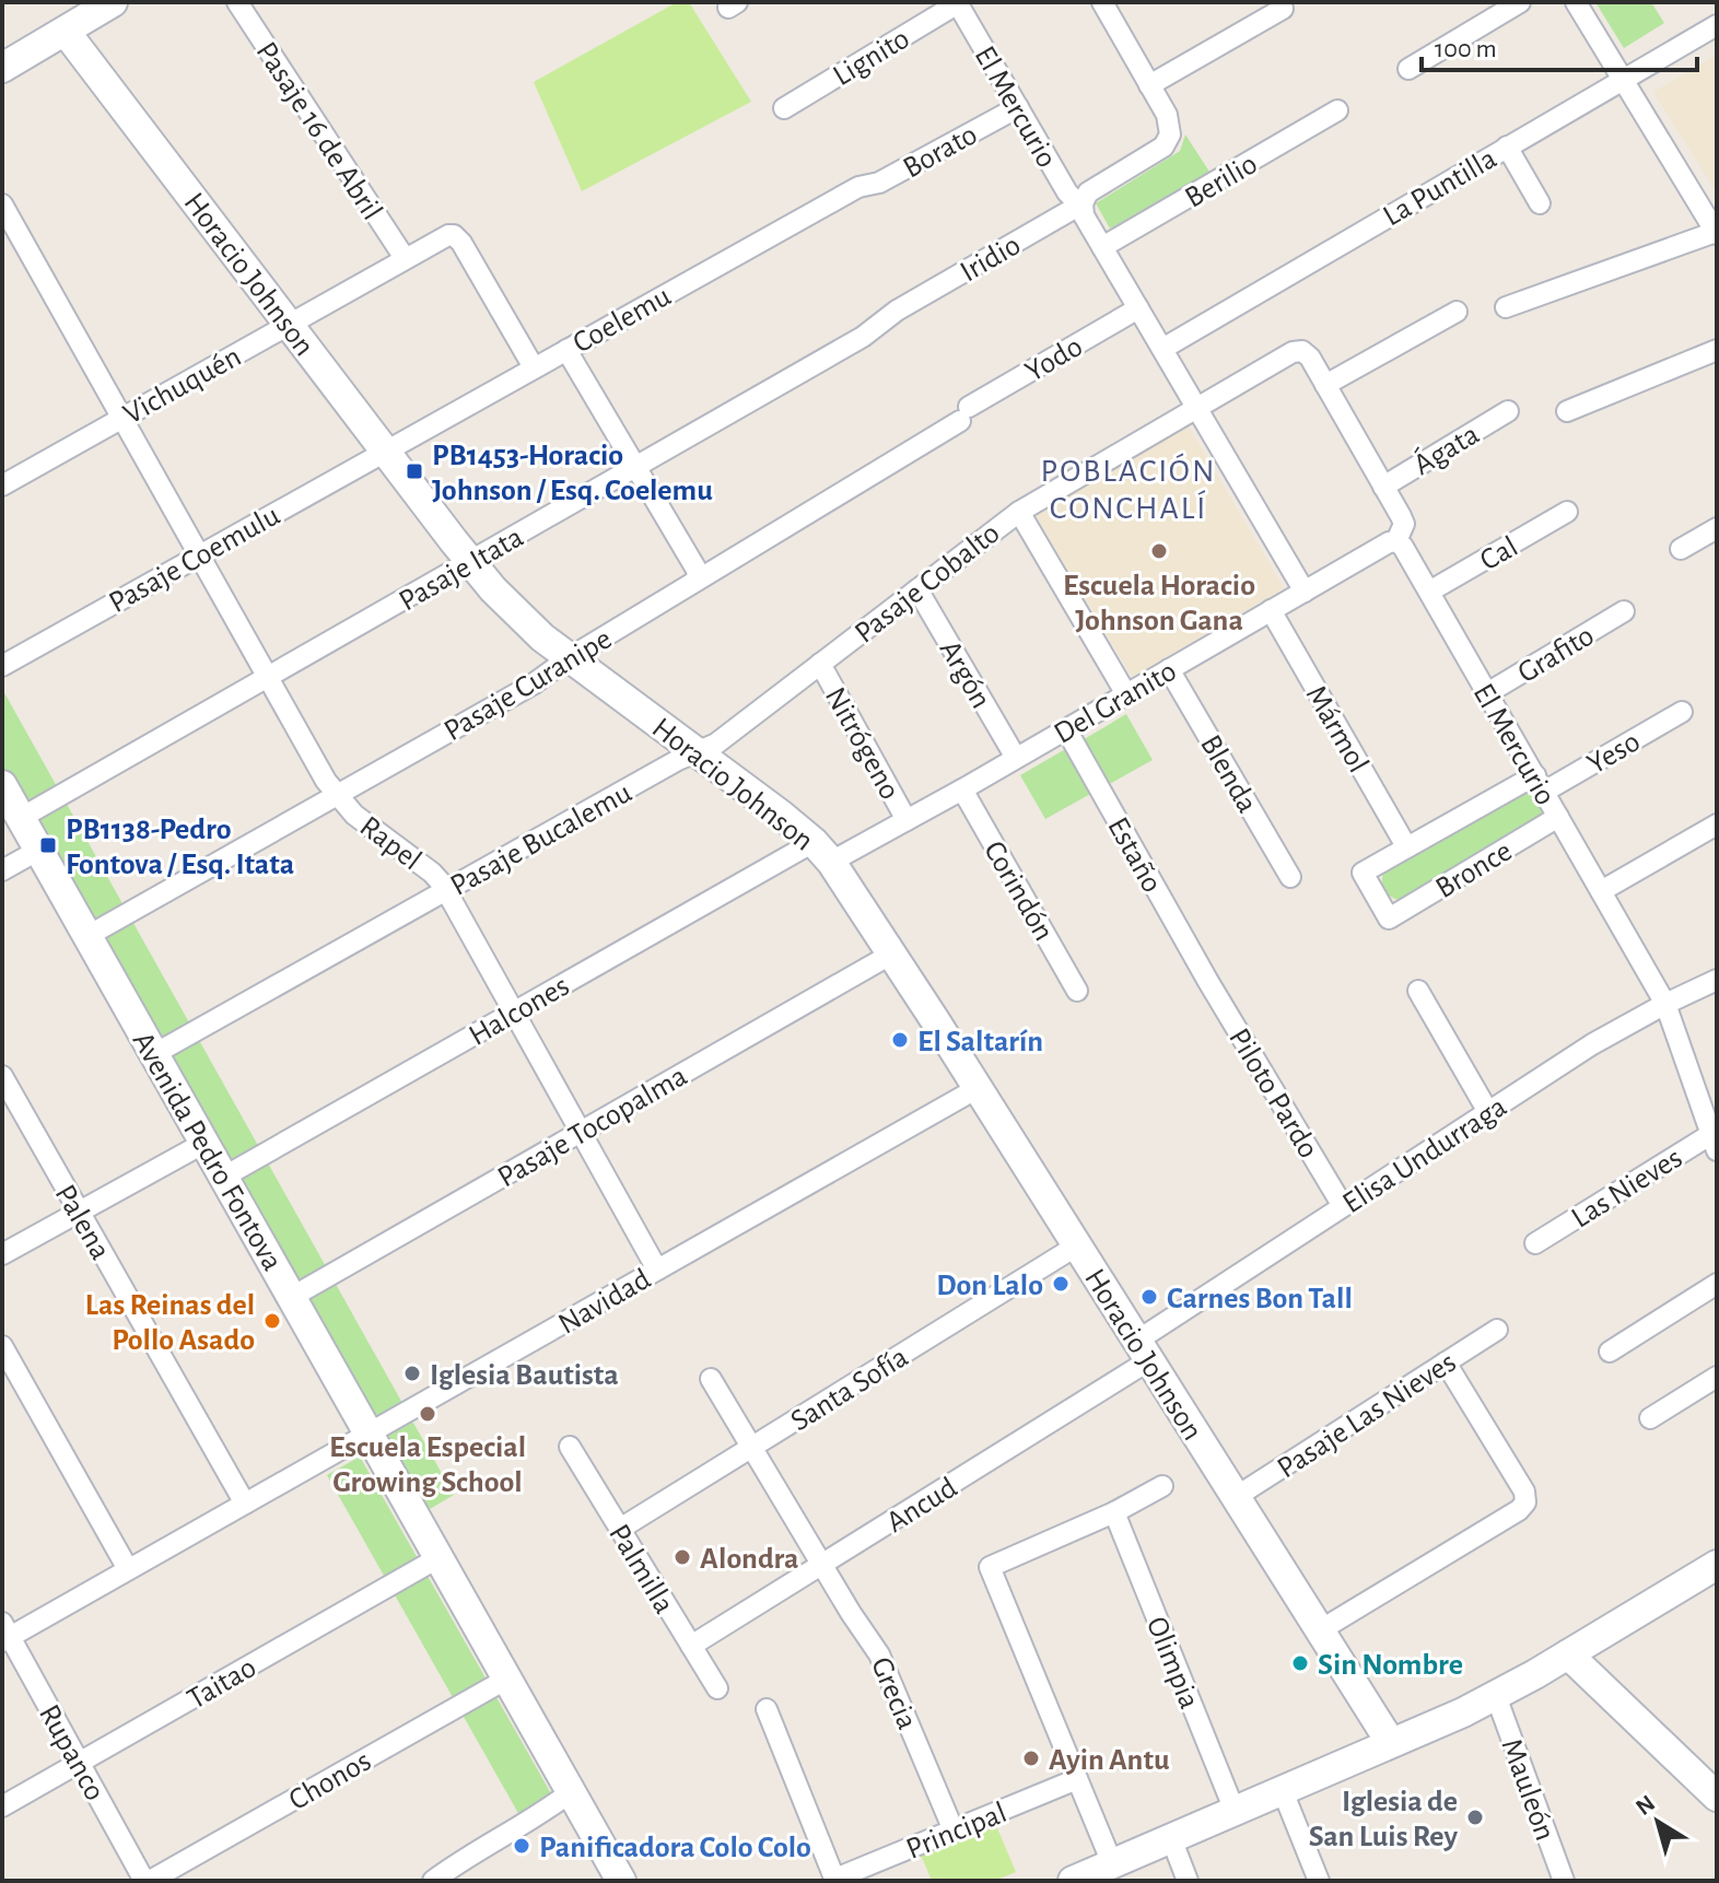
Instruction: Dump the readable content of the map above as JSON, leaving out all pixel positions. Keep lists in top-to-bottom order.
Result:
{
  "streets": {
    "street": [
      "Lignito",
      "El Mercurio",
      "Pasaje 16 de Abril",
      "Borato",
      "Berilio",
      "La Puntilla",
      "Iridio",
      "Horacio Johnson",
      "Coelemu",
      "Yodo",
      "Vichuquén",
      "Ágata",
      "Cal",
      "Pasaje Coemulu",
      "Pasaje Itata",
      "Pasaje Cobalto",
      "Grafito",
      "Argón",
      "Pasaje Curanipe",
      "Del Granito",
      "Mármol",
      "Nitrógeno",
      "Yeso",
      "Blenda",
      "Pasaje Bucalemu",
      "Rapel",
      "Estaño",
      "Bronce",
      "Corindón",
      "Halcones",
      "Piloto Pardo",
      "Pasaje Tocopalma",
      "Avenida Pedro Fontova",
      "Elisa Undurraga",
      "Las Nieves",
      "Palena",
      "Navidad",
      "Santa Sofía",
      "Pasaje Las Nieves",
      "Ancud",
      "Palmilla",
      "Olimpia",
      "Taitao",
      "Grecia",
      "Rupanco",
      "Chonos",
      "Mauleón",
      "Principal"
    ]
  },
  "crossings": [
    ["Lignito", "El Mercurio"],
    ["El Mercurio", "Borato"],
    ["El Mercurio", "Berilio"],
    ["El Mercurio", "La Puntilla"],
    ["El Mercurio", "Iridio"],
    ["El Mercurio", "Yodo"],
    ["El Mercurio", "Ágata"],
    ["El Mercurio", "Cal"],
    ["El Mercurio", "Pasaje Cobalto"],
    ["El Mercurio", "Grafito"],
    ["El Mercurio", "Del Granito"],
    ["El Mercurio", "Yeso"],
    ["El Mercurio", "Bronce"],
    ["El Mercurio", "Elisa Undurraga"],
    ["El Mercurio", "Las Nieves"],
    ["Pasaje 16 de Abril", "Vichuquén"],
    ["Borato", "Coelemu"],
    ["Iridio", "Pasaje Itata"],
    ["Horacio Johnson", "Coelemu"],
    ["Horacio Johnson", "Vichuquén"],
    ["Horacio Johnson", "Pasaje Coemulu"],
    ["Horacio Johnson", "Pasaje Itata"],
    ["Horacio Johnson", "Pasaje Cobalto"],
    ["Horacio Johnson", "Pasaje Curanipe"],
    ["Horacio Johnson", "Del Granito"],
    ["Horacio Johnson", "Pasaje Bucalemu"],
    ["Horacio Johnson", "Halcones"],
    ["Horacio Johnson", "Pasaje Tocopalma"],
    ["Horacio Johnson", "Elisa Undurraga"],
    ["Horacio Johnson", "Navidad"],
    ["Horacio Johnson", "Santa Sofía"],
    ["Horacio Johnson", "Pasaje Las Nieves"],
    ["Horacio Johnson", "Ancud"],
    ["Coelemu", "Vichuquén"],
    ["Coelemu", "Pasaje Coemulu"],
    ["Yodo", "Pasaje Curanipe"],
    ["Vichuquén", "Rapel"],
    ["Pasaje Coemulu", "Rapel"],
    ["Pasaje Itata", "Rapel"],
    ["Pasaje Itata", "Avenida Pedro Fontova"],
    ["Pasaje Cobalto", "Argón"],
    ["Pasaje Cobalto", "Nitrógeno"],
    ["Pasaje Cobalto", "Pasaje Bucalemu"],
    ["Argón", "Del Granito"],
    ["Pasaje Curanipe", "Rapel"],
    ["Pasaje Curanipe", "Avenida Pedro Fontova"],
    ["Del Granito", "Mármol"],
    ["Del Granito", "Nitrógeno"],
    ["Del Granito", "Blenda"],
    ["Del Granito", "Estaño"],
    ["Del Granito", "Corindón"],
    ["Del Granito", "Halcones"],
    ["Mármol", "Bronce"],
    ["Yeso", "Bronce"],
    ["Pasaje Bucalemu", "Rapel"],
    ["Pasaje Bucalemu", "Avenida Pedro Fontova"],
    ["Rapel", "Halcones"],
    ["Rapel", "Pasaje Tocopalma"],
    ["Rapel", "Navidad"],
    ["Estaño", "Piloto Pardo"],
    ["Halcones", "Avenida Pedro Fontova"],
    ["Piloto Pardo", "Elisa Undurraga"],
    ["Pasaje Tocopalma", "Avenida Pedro Fontova"],
    ["Avenida Pedro Fontova", "Navidad"],
    ["Avenida Pedro Fontova", "Taitao"],
    ["Avenida Pedro Fontova", "Chonos"],
    ["Elisa Undurraga", "Ancud"],
    ["Palena", "Navidad"],
    ["Navidad", "Rupanco"],
    ["Santa Sofía", "Palmilla"],
    ["Santa Sofía", "Grecia"],
    ["Ancud", "Palmilla"],
    ["Ancud", "Grecia"],
    ["Taitao", "Rupanco"],
    ["Grecia", "Principal"],
    ["Rupanco", "Chonos"]
  ],
  "districts": ["POBLACIÓN CONCHALÍ"],
  "places": {
    "transit": ["PB1453-Horacio Johnson / Esq. Coelemu", "PB1138-Pedro Fontova / Esq. Itata"],
    "other": [
      "Escuela Horacio Johnson Gana",
      "El Saltarín",
      "Don Lalo",
      "Carnes Bon Tall",
      "Las Reinas del Pollo Asado",
      "Iglesia Bautista",
      "Escuela Especial Growing School",
      "Alondra",
      "Sin Nombre",
      "Ayin Antu",
      "Iglesia de San Luis Rey",
      "Panificadora Colo Colo"
    ]
  },
  "scale_bar": "100 m",
  "north": "top left"
}
